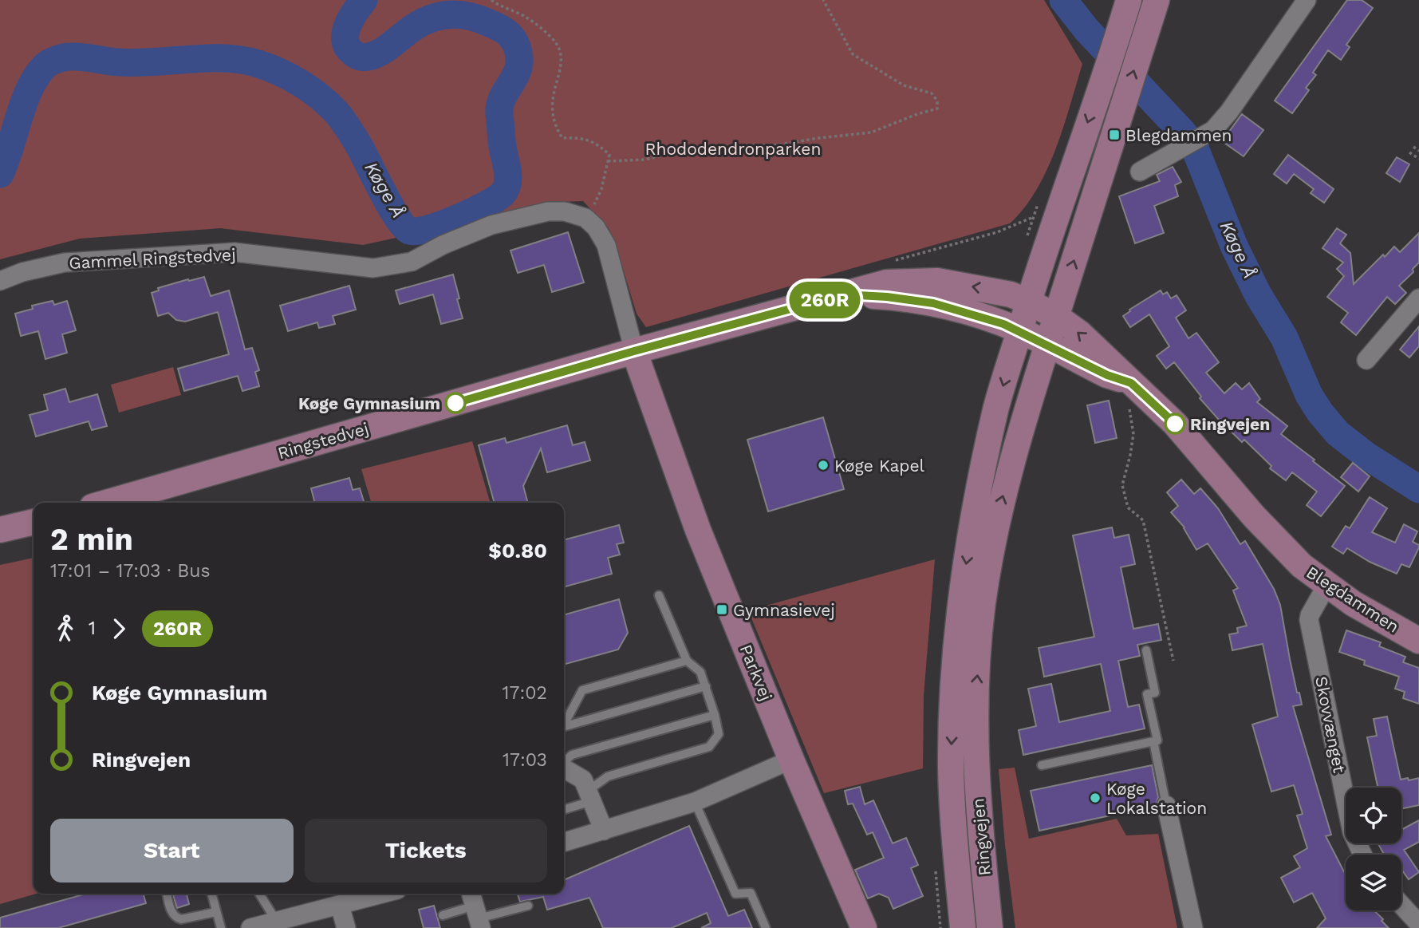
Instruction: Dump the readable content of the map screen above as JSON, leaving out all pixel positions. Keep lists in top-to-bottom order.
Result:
{
  "streets": {
    "main road": [
      "Ringstedvej",
      "Blegdammen",
      "Parkvej",
      "Ringvejen"
    ],
    "street": ["Gammel Ringstedvej", "Skovvænget"]
  },
  "crossings": [
    ["Ringstedvej", "Blegdammen"],
    ["Ringstedvej", "Parkvej"],
    ["Ringstedvej", "Ringvejen"],
    ["Blegdammen", "Skovvænget"],
    ["Blegdammen", "Ringvejen"]
  ],
  "water": ["Køge Å"],
  "parks": ["Rhododendronparken"],
  "places": {
    "transit": ["Blegdammen", "Gymnasievej"],
    "other": [
      "Køge Gymnasium",
      "Ringvejen",
      "Køge Kapel",
      "Køge Lokalstation"
    ]
  },
  "lines": ["bus line 260R"],
  "page": {
    "on_map": "260R",
    "heading": ["2 min", "17:01 – 17:03 · Bus", "$0.80"],
    "legs": ["1", "260R"],
    "list": [
      {
        "name": "Køge Gymnasium",
        "value": "17:02"
      },
      {
        "name": "Ringvejen",
        "value": "17:03"
      }
    ],
    "buttons": ["Start", "Tickets"]
  }
}
